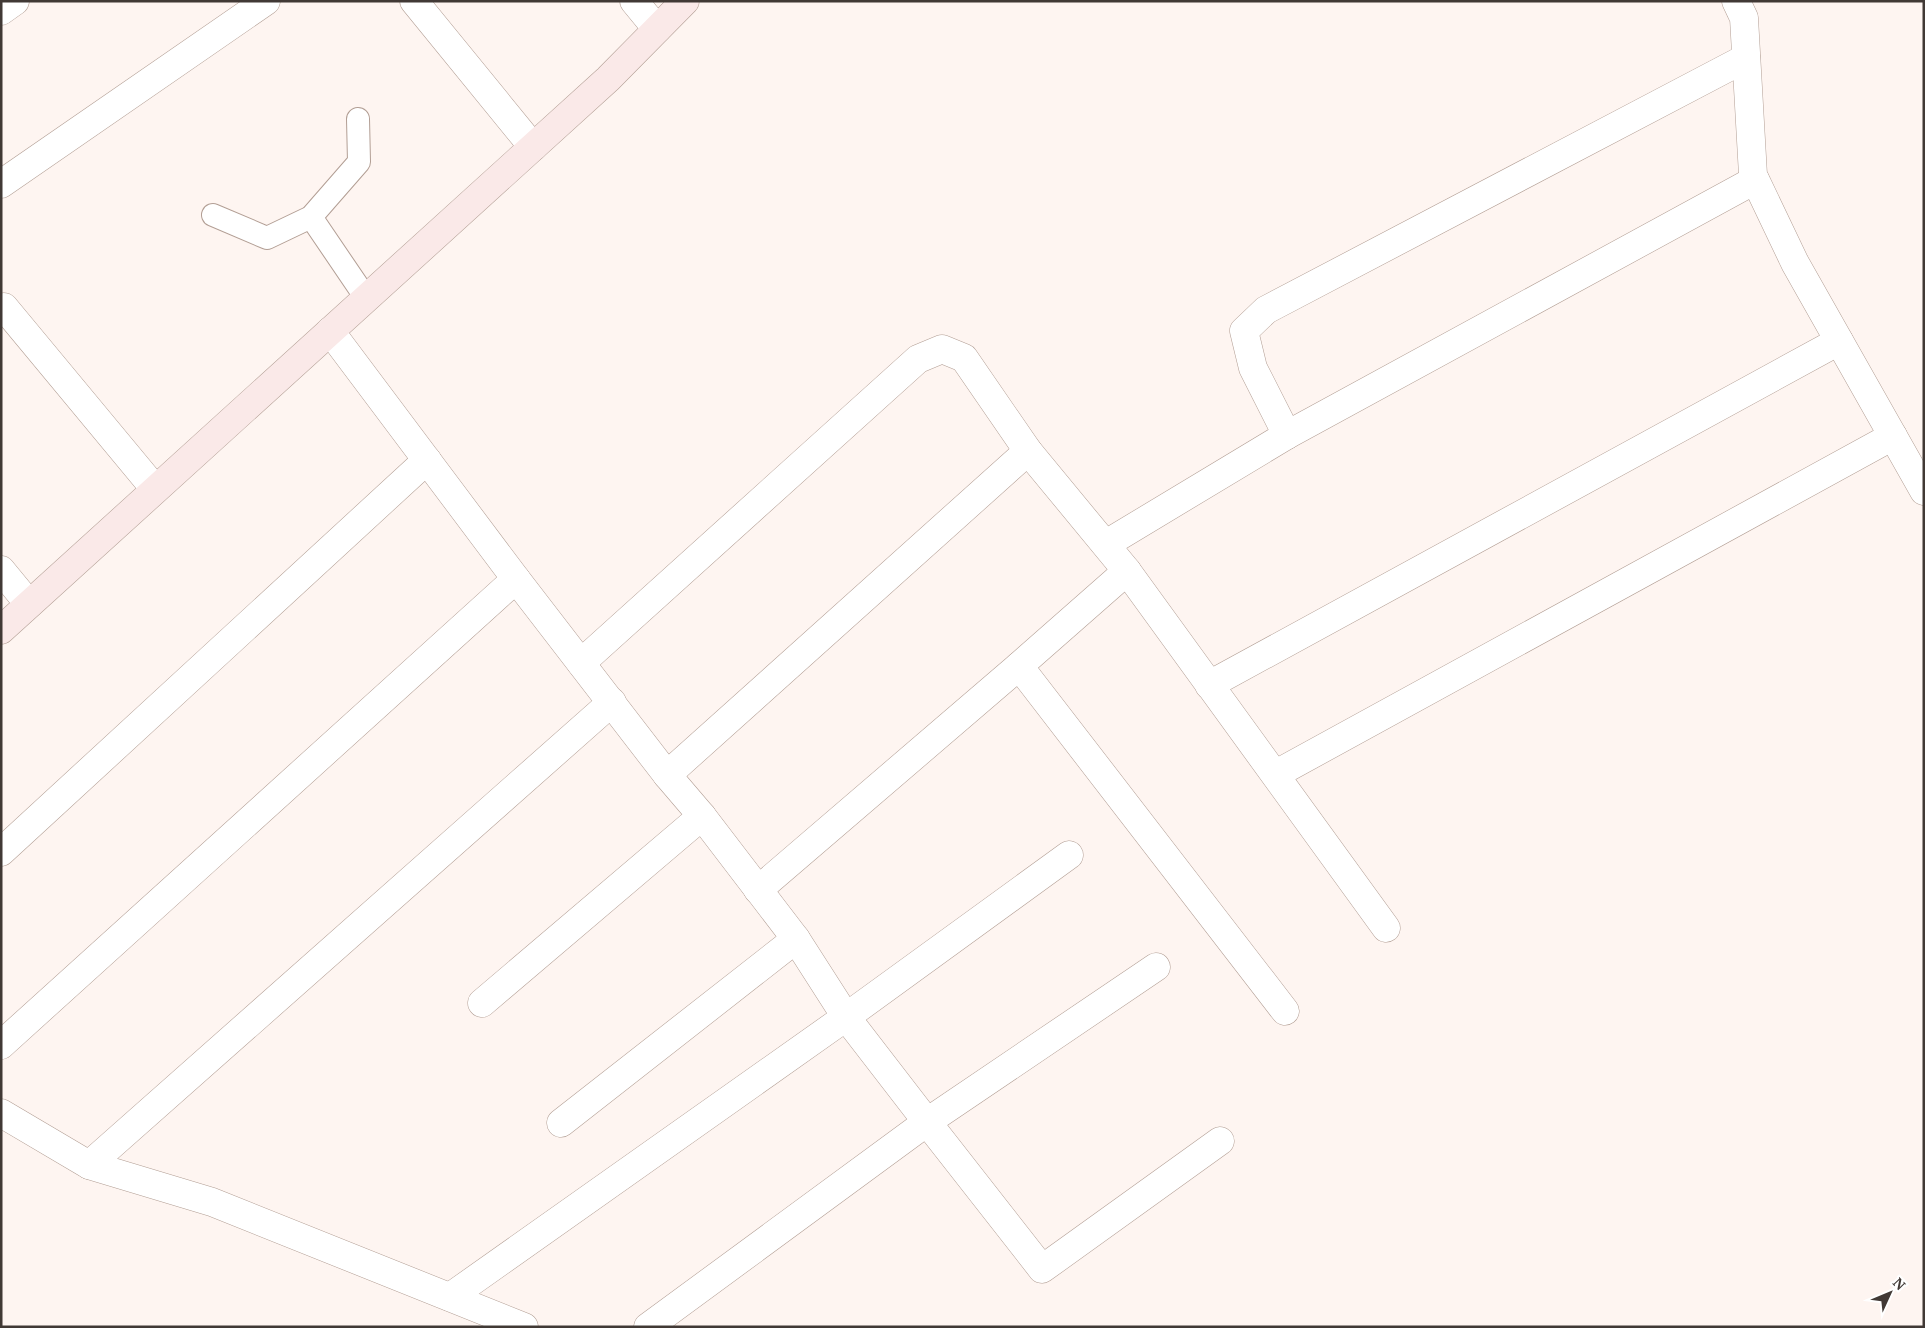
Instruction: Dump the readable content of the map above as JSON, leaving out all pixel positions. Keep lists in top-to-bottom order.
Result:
{
  "north": "top right"
}
